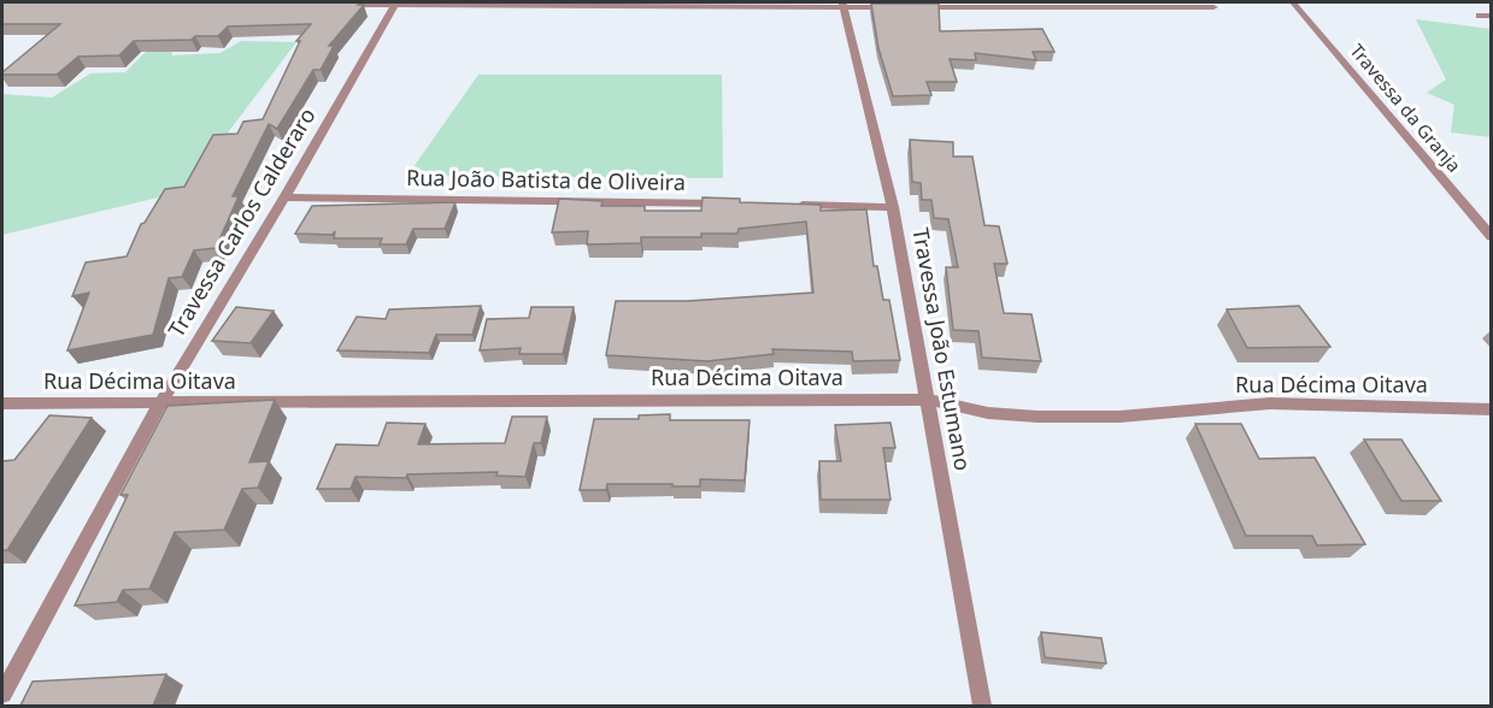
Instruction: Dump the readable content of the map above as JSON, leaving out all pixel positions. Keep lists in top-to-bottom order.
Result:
{
  "streets": {
    "street": [
      "Travessa da Granja",
      "Rua João Batista de Oliveira",
      "Travessa Carlos Calderaro",
      "Travessa João Estumano",
      "Rua Décima Oitava"
    ]
  },
  "crossings": [
    ["Rua João Batista de Oliveira", "Travessa Carlos Calderaro"],
    ["Travessa Carlos Calderaro", "Rua Décima Oitava"],
    ["Travessa João Estumano", "Rua Décima Oitava"]
  ]
}
